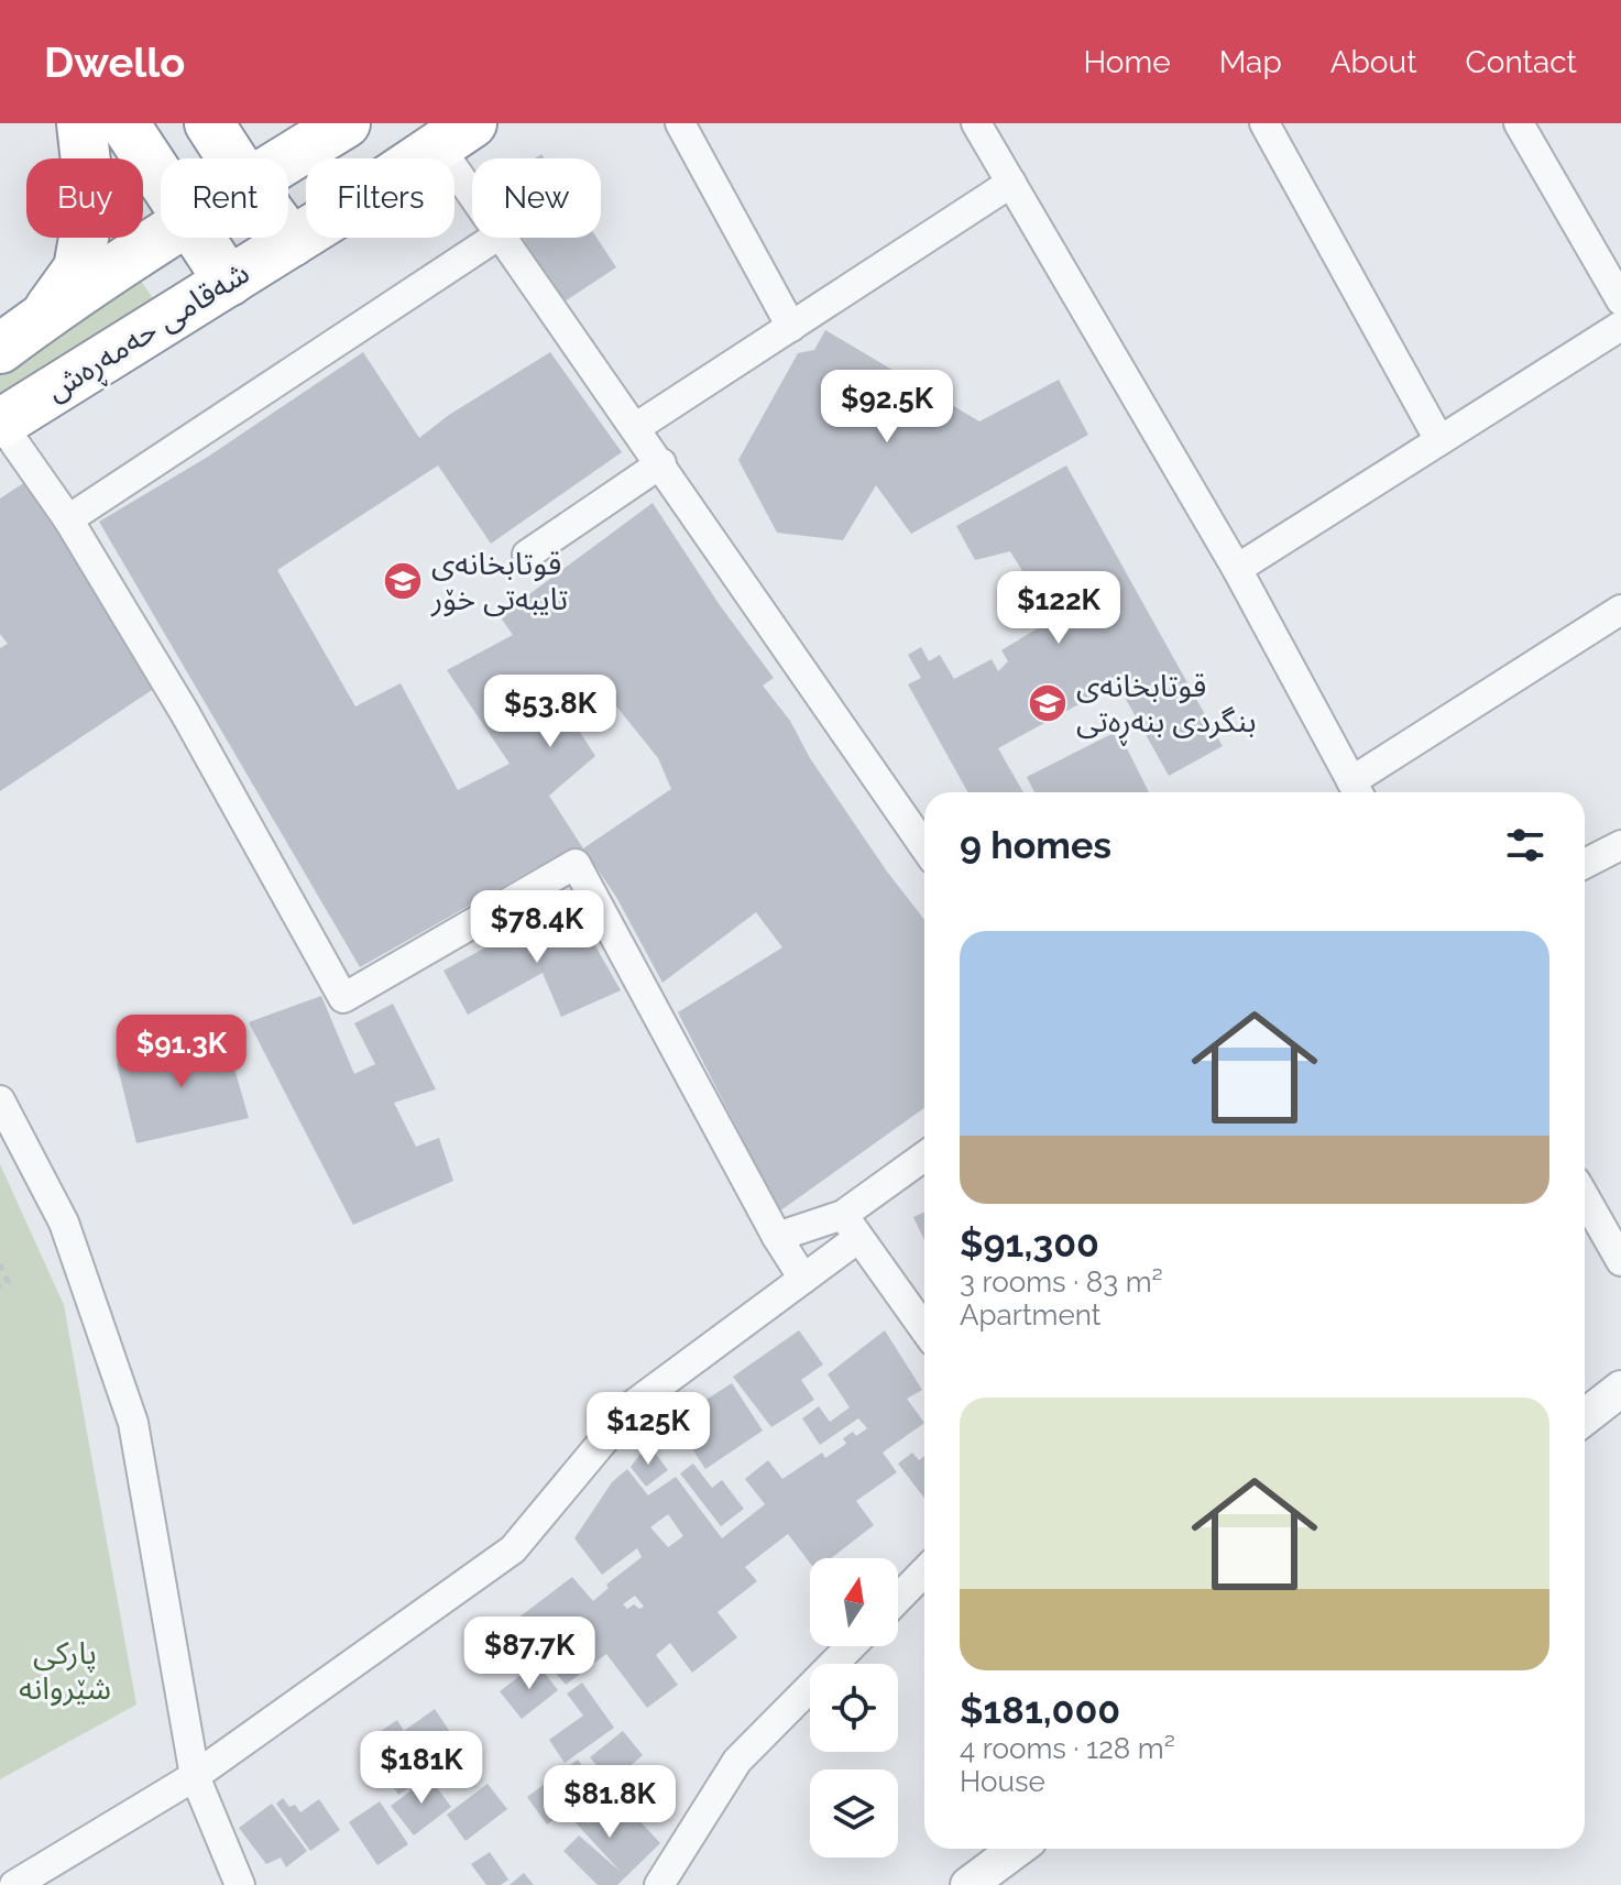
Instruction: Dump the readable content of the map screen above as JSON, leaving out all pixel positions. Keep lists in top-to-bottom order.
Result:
{
  "streets": {
    "highway": ["شەقامی حەمەڕەش"]
  },
  "parks": ["پارکی شێروانە"],
  "places": {
    "school or university": ["قوتابخانەی تایبەتی خۆر", "قوتابخانەی بنگردی بنەڕەتی"]
  },
  "north": "top",
  "page": {
    "header": "Dwello",
    "nav": [
      "Home",
      "Map",
      "About",
      "Contact"
    ],
    "chip": [
      "Buy",
      "Rent",
      "Filters",
      "New"
    ],
    "price": [
      "$92.5K",
      "$122K",
      "$53.8K",
      "$78.4K",
      "$91.3K",
      "$125K",
      "$87.7K",
      "$181K",
      "$81.8K"
    ],
    "heading": "9 homes",
    "list": [
      {
        "name": "$91,300",
        "note": "3 rooms · 83 m² · Apartment"
      },
      {
        "name": "$181,000",
        "note": "4 rooms · 128 m² · House"
      }
    ]
  }
}
